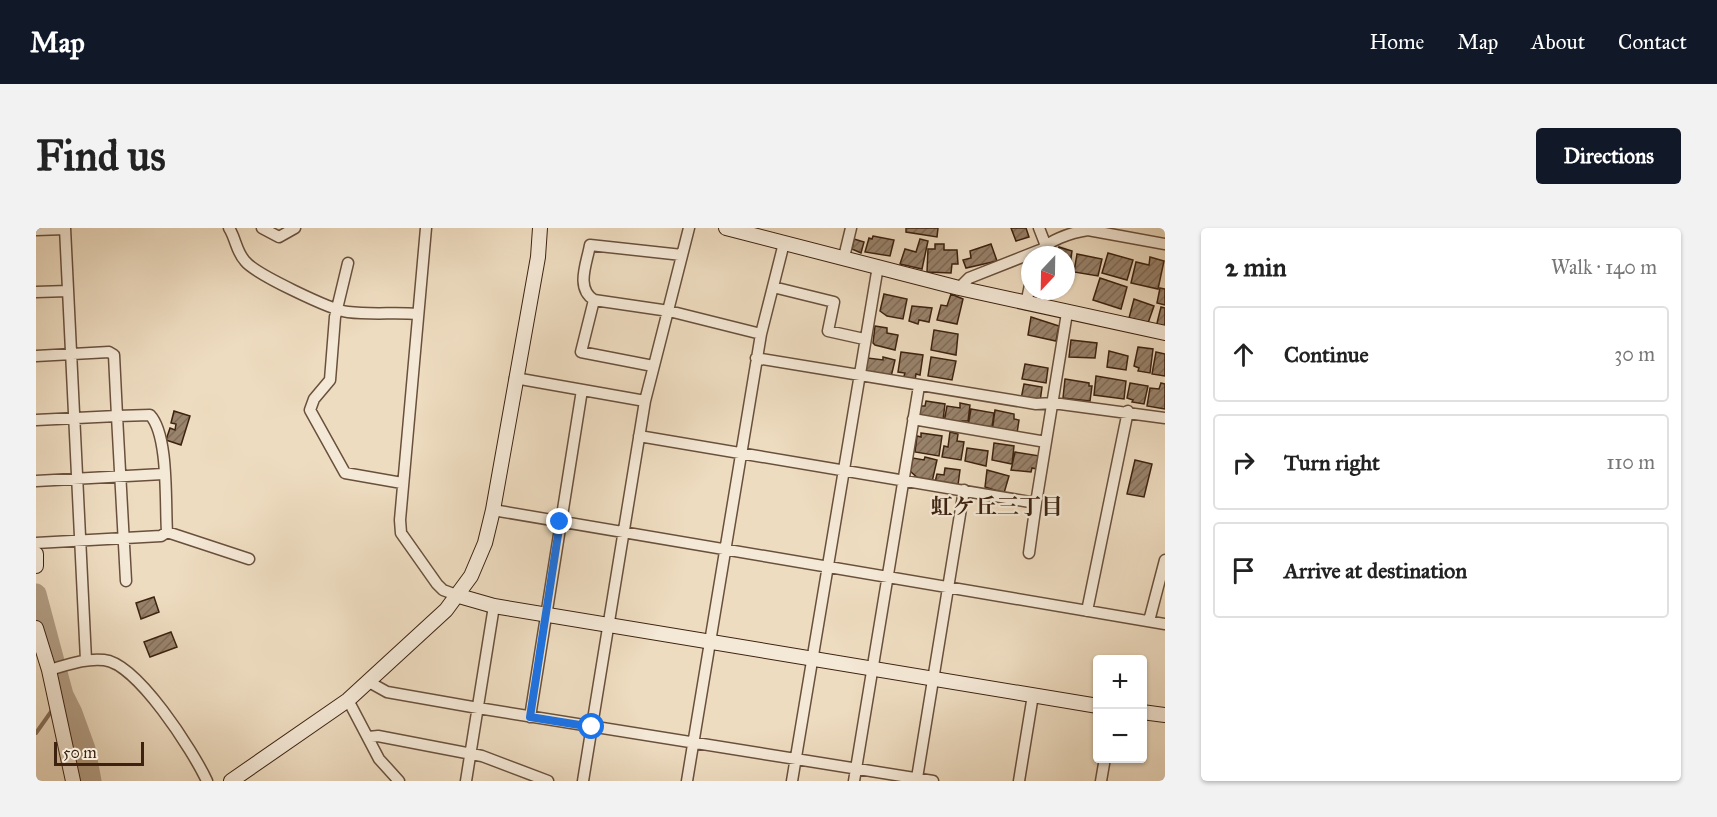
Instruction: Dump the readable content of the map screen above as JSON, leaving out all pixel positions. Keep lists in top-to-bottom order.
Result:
{
  "districts": ["虹ケ丘三丁目"],
  "scale_bar": "50 m",
  "north": "bottom",
  "page": {
    "header": "Map",
    "nav": [
      "Home",
      "Map",
      "About",
      "Contact"
    ],
    "buttons": "Directions",
    "title": "Find us",
    "heading": ["2 min", "Walk · 140 m"],
    "list": [
      ["Continue", "30 m"],
      ["Turn right", "110 m"],
      "Arrive at destination"
    ],
    "map_buttons": ["+", "−"],
    "scale": "50 m"
  }
}
